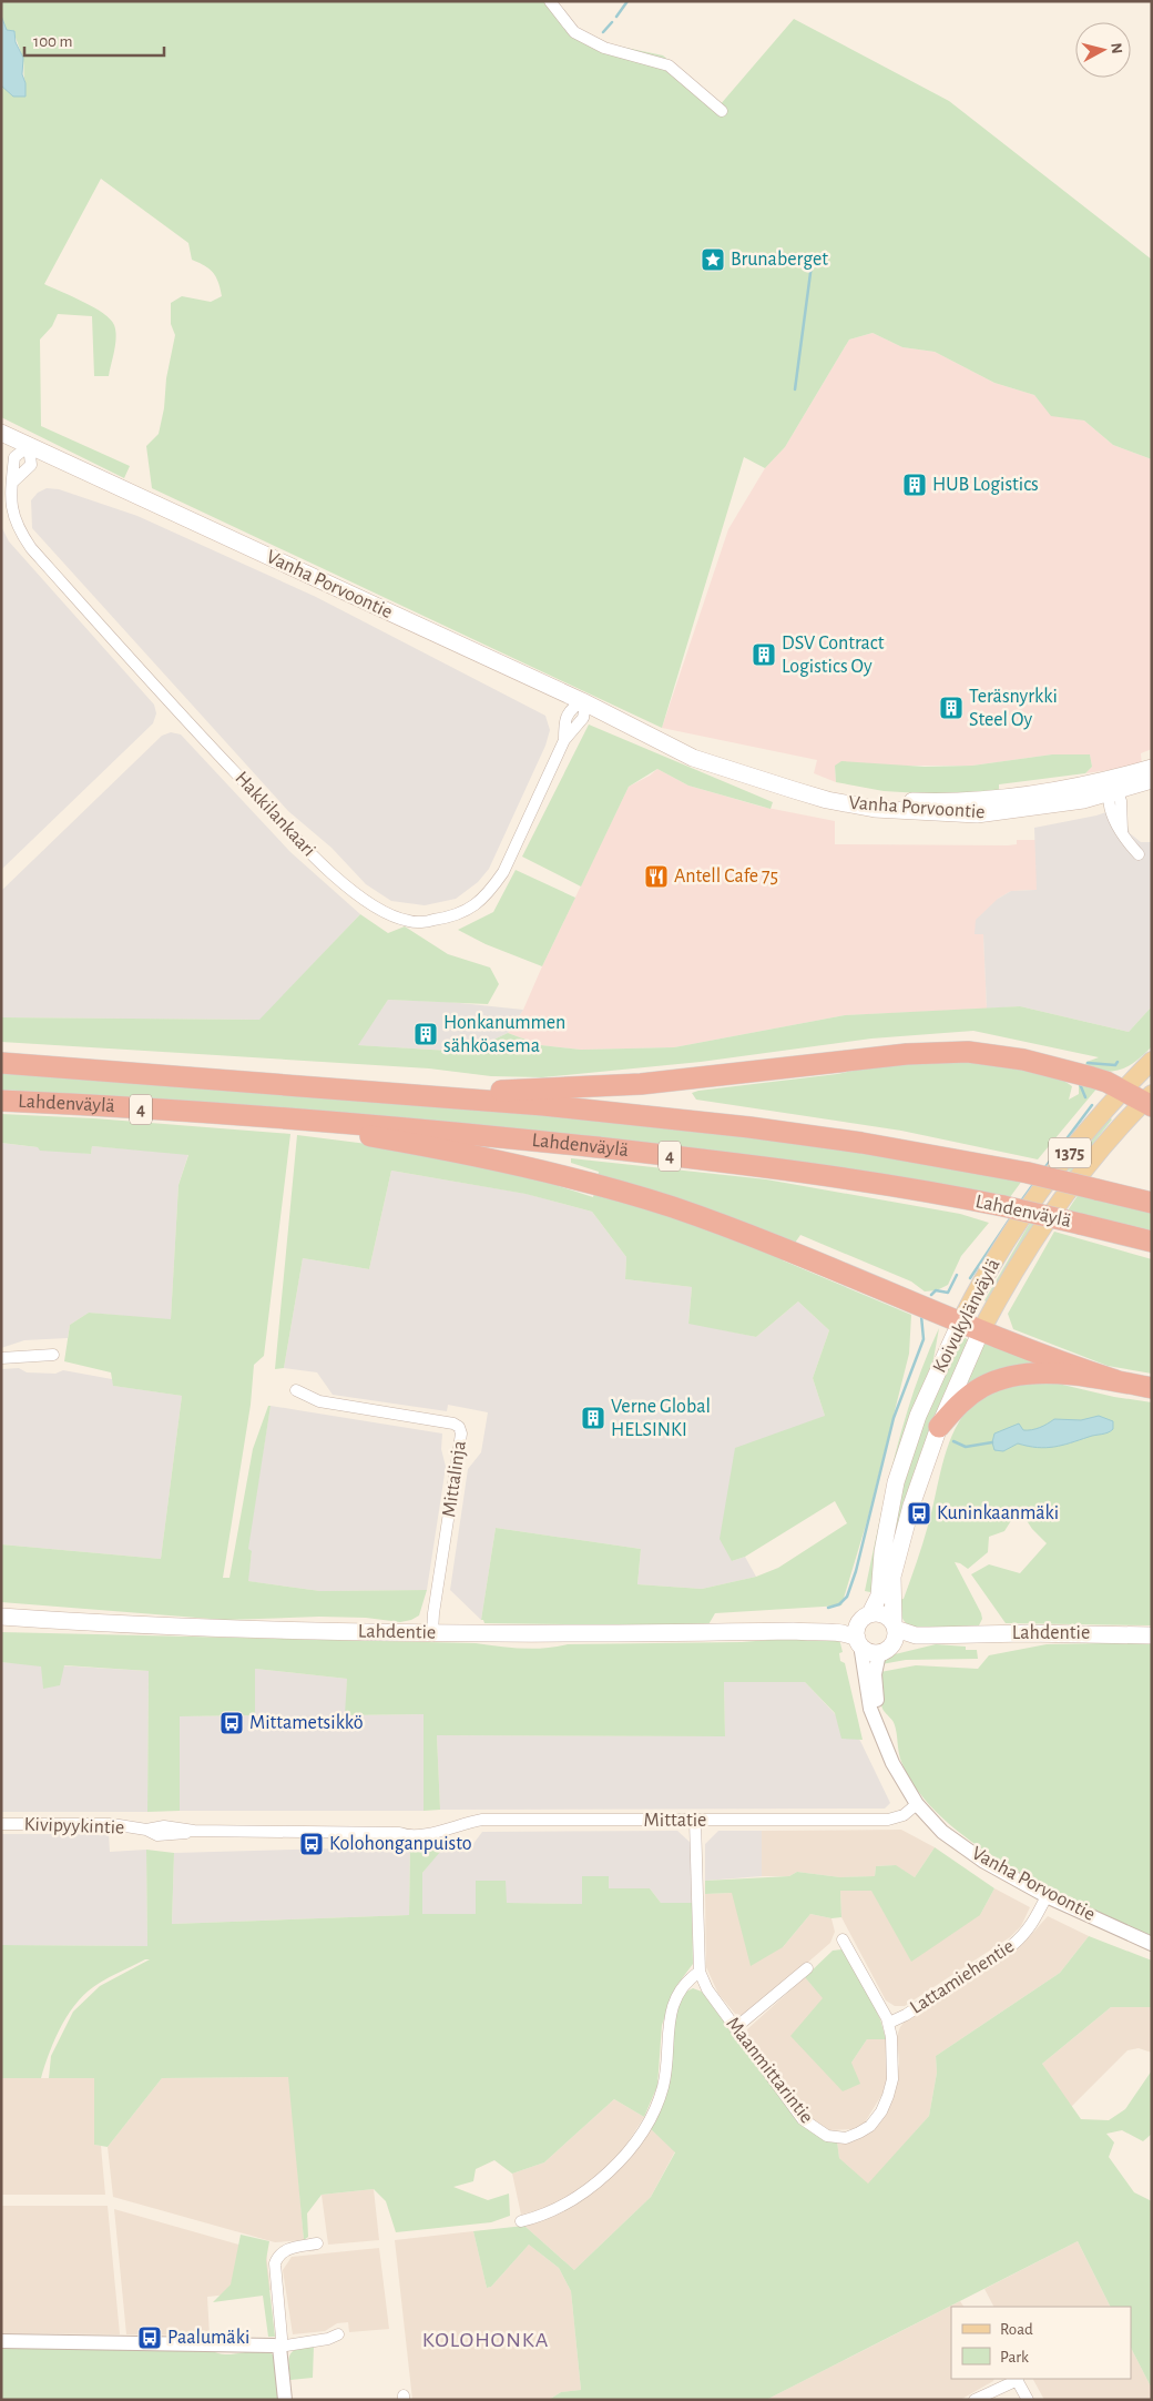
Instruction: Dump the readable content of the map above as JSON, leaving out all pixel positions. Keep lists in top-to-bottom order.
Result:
{
  "streets": {
    "highway": ["Lahdenväylä", "4"],
    "main road": [
      "Vanha Porvoontie",
      "1375",
      "Koivukylänväylä",
      "Lahdentie"
    ],
    "street": [
      "Hakkilankaari",
      "Mittalinja",
      "Mittatie",
      "Kivipyykintie",
      "Lattamiehentie",
      "Maanmittarintie"
    ]
  },
  "crossings": [
    ["Vanha Porvoontie", "Hakkilankaari"],
    ["Vanha Porvoontie", "Koivukylänväylä"],
    ["Vanha Porvoontie", "Lahdentie"],
    ["Vanha Porvoontie", "Mittatie"],
    ["Vanha Porvoontie", "Lattamiehentie"],
    ["Koivukylänväylä", "Lahdentie"],
    ["Mittalinja", "Lahdentie"],
    ["Mittatie", "Kivipyykintie"],
    ["Mittatie", "Maanmittarintie"],
    ["Lattamiehentie", "Maanmittarintie"]
  ],
  "districts": ["KOLOHONKA"],
  "places": {
    "place": ["Brunaberget"],
    "building": [
      "HUB Logistics",
      "DSV Contract Logistics Oy",
      "Teräsnyrkki Steel Oy",
      "Honkanummen sähköasema",
      "Verne Global HELSINKI"
    ],
    "restaurant": ["Antell Cafe 75"],
    "bus stop": [
      "Kuninkaanmäki",
      "Mittametsikkö",
      "Kolohonganpuisto",
      "Paalumäki"
    ]
  },
  "legend": ["Road", "Park"],
  "scale_bar": "100 m",
  "north": "right"
}
